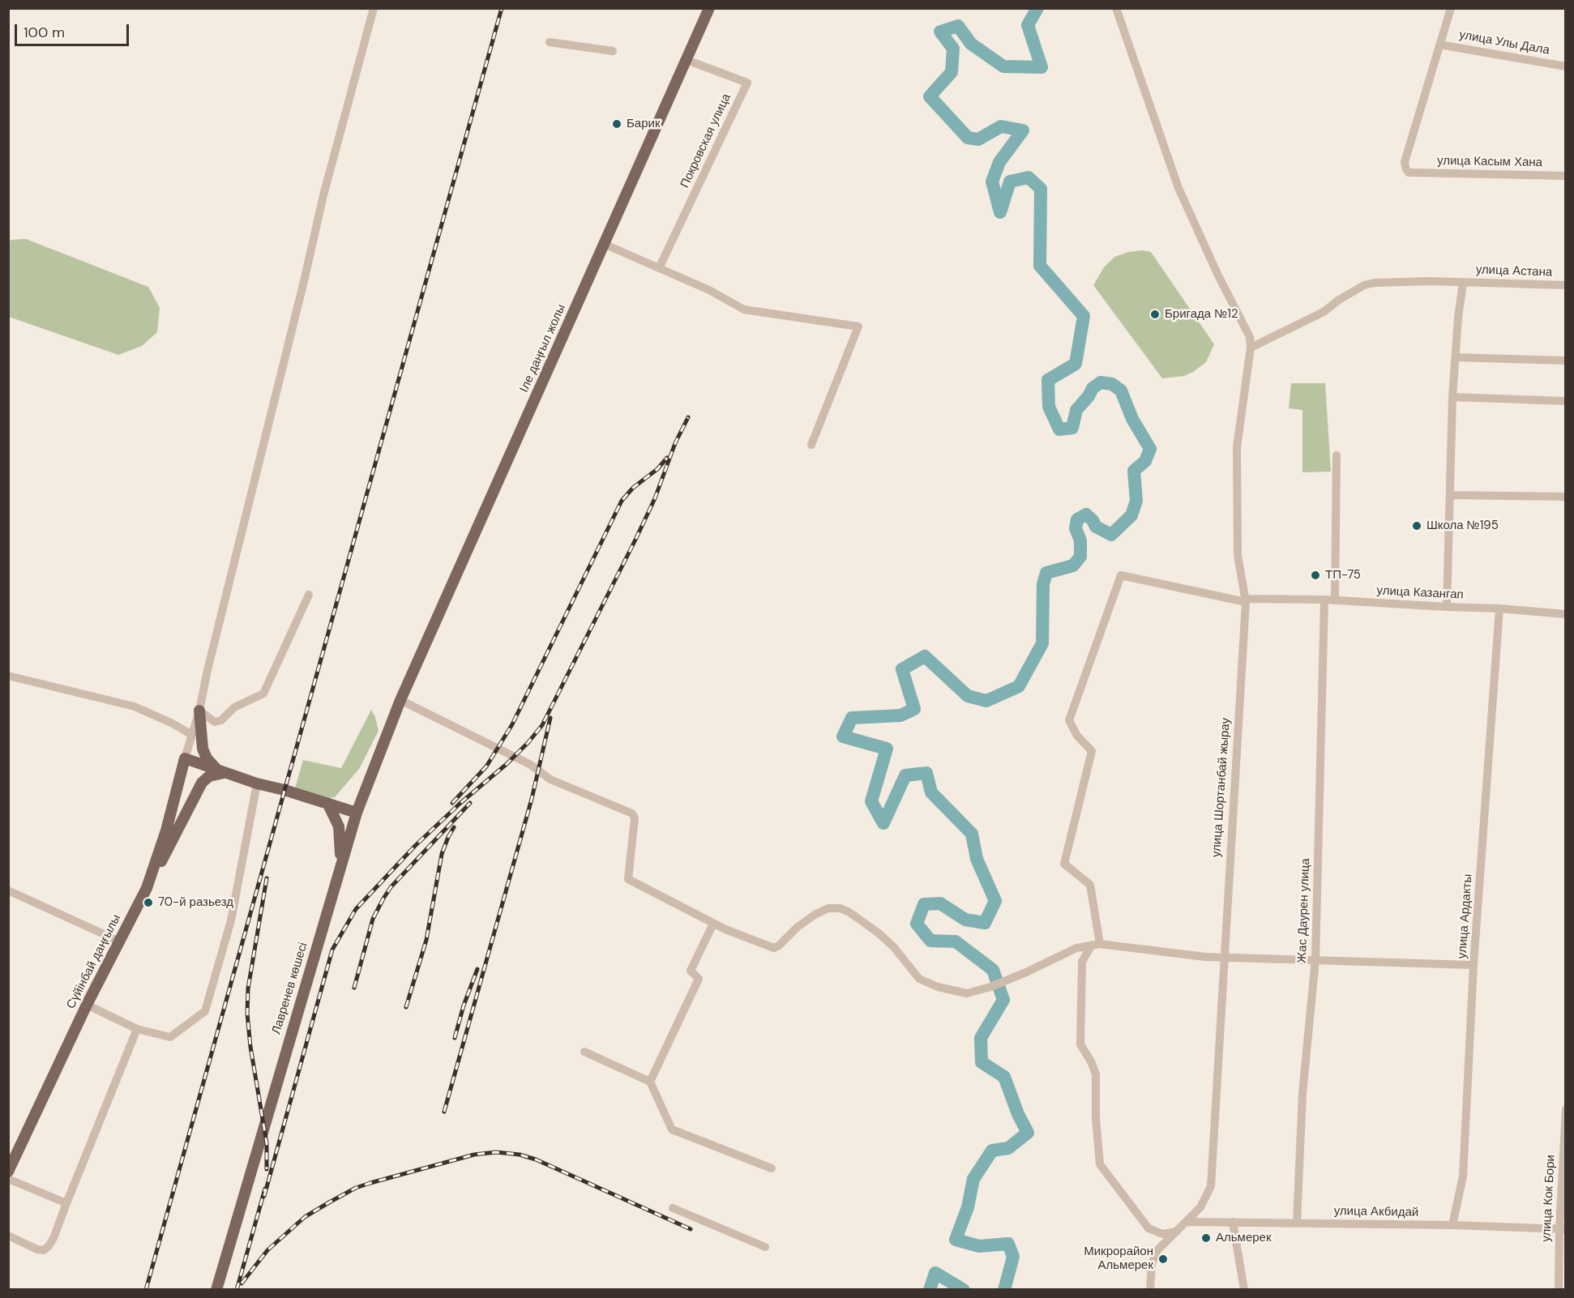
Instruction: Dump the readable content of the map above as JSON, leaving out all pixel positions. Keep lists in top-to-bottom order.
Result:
{
  "streets": {
    "main road": ["Іле даңғыл жолы", "Сүйінбай даңғылы", "Лавренев көшесі"],
    "street": [
      "улица Улы Дала",
      "Покровская улица",
      "улица Касым Хана",
      "улица Астана",
      "улица Казангап",
      "улица Шортанбай жырау",
      "Жас Даурен улица",
      "улица Ардакты",
      "улица Кок Бори",
      "улица Акбидай"
    ]
  },
  "crossings": [
    ["улица Улы Дала", "улица Касым Хана"],
    ["Покровская улица", "Іле даңғыл жолы"],
    ["улица Астана", "улица Шортанбай жырау"],
    ["Іле даңғыл жолы", "Лавренев көшесі"],
    ["улица Казангап", "улица Шортанбай жырау"],
    ["улица Казангап", "Жас Даурен улица"],
    ["улица Казангап", "улица Ардакты"],
    ["улица Шортанбай жырау", "улица Акбидай"],
    ["Жас Даурен улица", "улица Акбидай"],
    ["улица Ардакты", "улица Акбидай"],
    ["улица Кок Бори", "улица Акбидай"]
  ],
  "places": [
    "Барик",
    "Бригада №12",
    "Школа №195",
    "ТП-75",
    "70-й разьезд",
    "Альмерек",
    "Микрорайон Альмерек"
  ],
  "scale_bar": "100 m"
}
